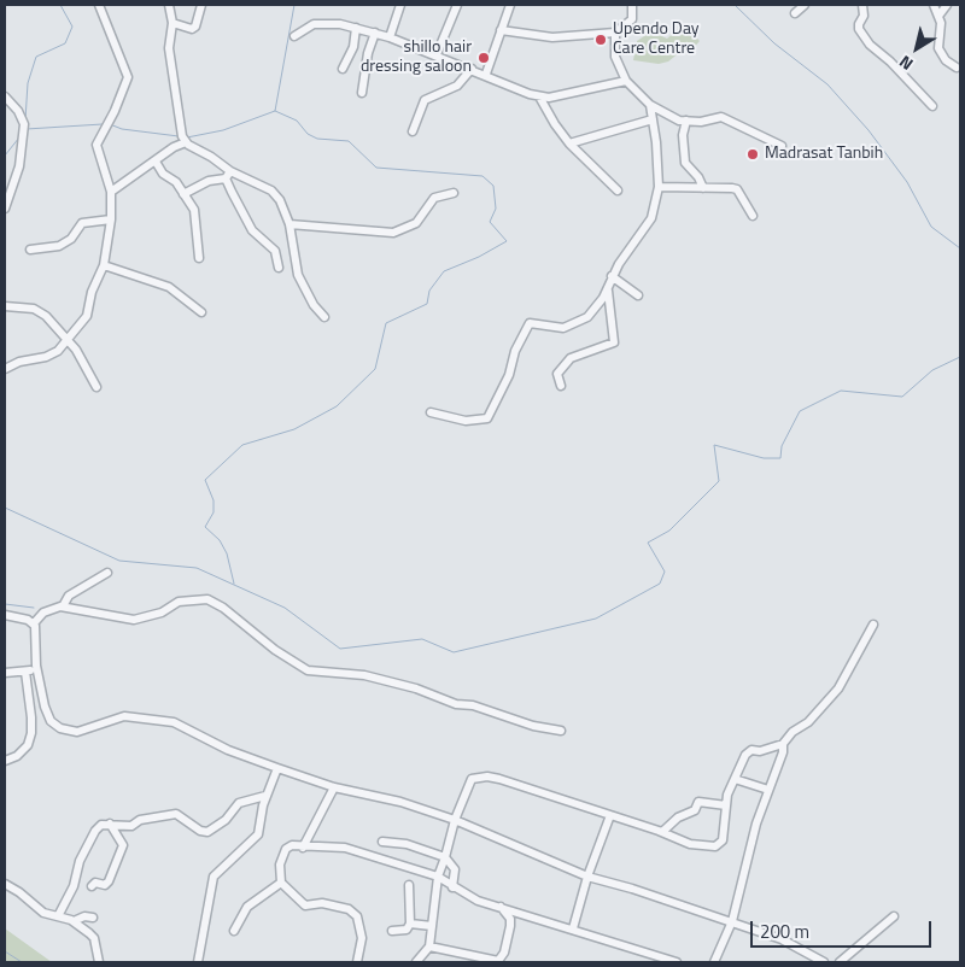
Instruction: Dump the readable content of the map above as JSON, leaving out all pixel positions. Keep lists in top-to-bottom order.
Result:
{
  "places": ["Upendo Day Care Centre", "shillo hair dressing saloon", "Madrasat Tanbih"],
  "scale_bar": "200 m",
  "north": "bottom left"
}
